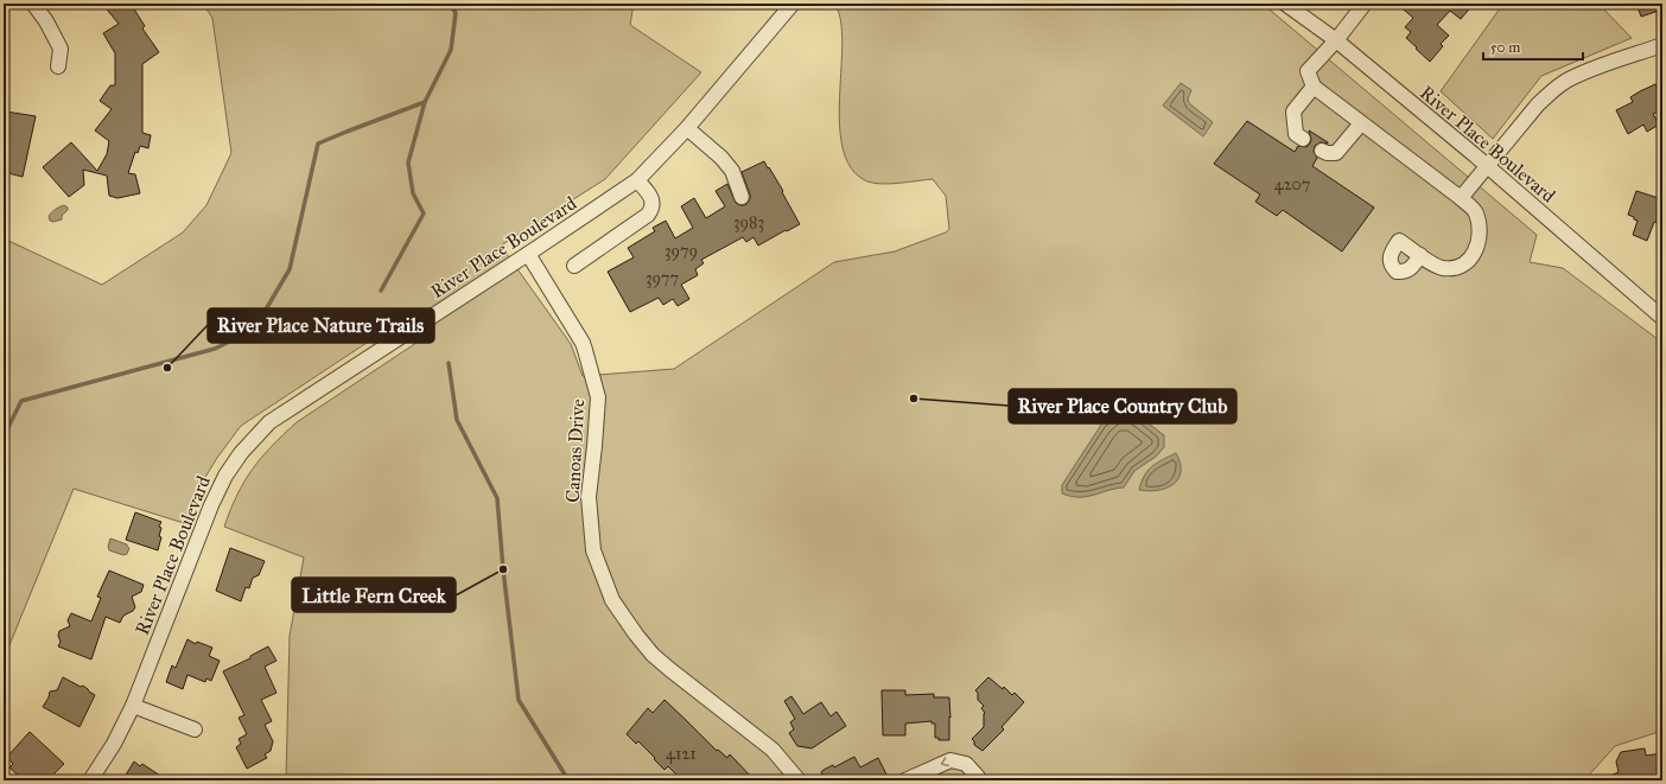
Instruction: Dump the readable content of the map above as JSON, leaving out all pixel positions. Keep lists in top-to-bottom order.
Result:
{
  "streets": {
    "street": ["River Place Boulevard", "Canoas Drive"]
  },
  "crossings": [
    ["River Place Boulevard", "Canoas Drive"]
  ],
  "places": ["River Place Nature Trails", "River Place Country Club", "Little Fern Creek"],
  "house_numbers": [
    "4207",
    "3983",
    "3979",
    "3977",
    "4121"
  ],
  "scale_bar": "50 m"
}
